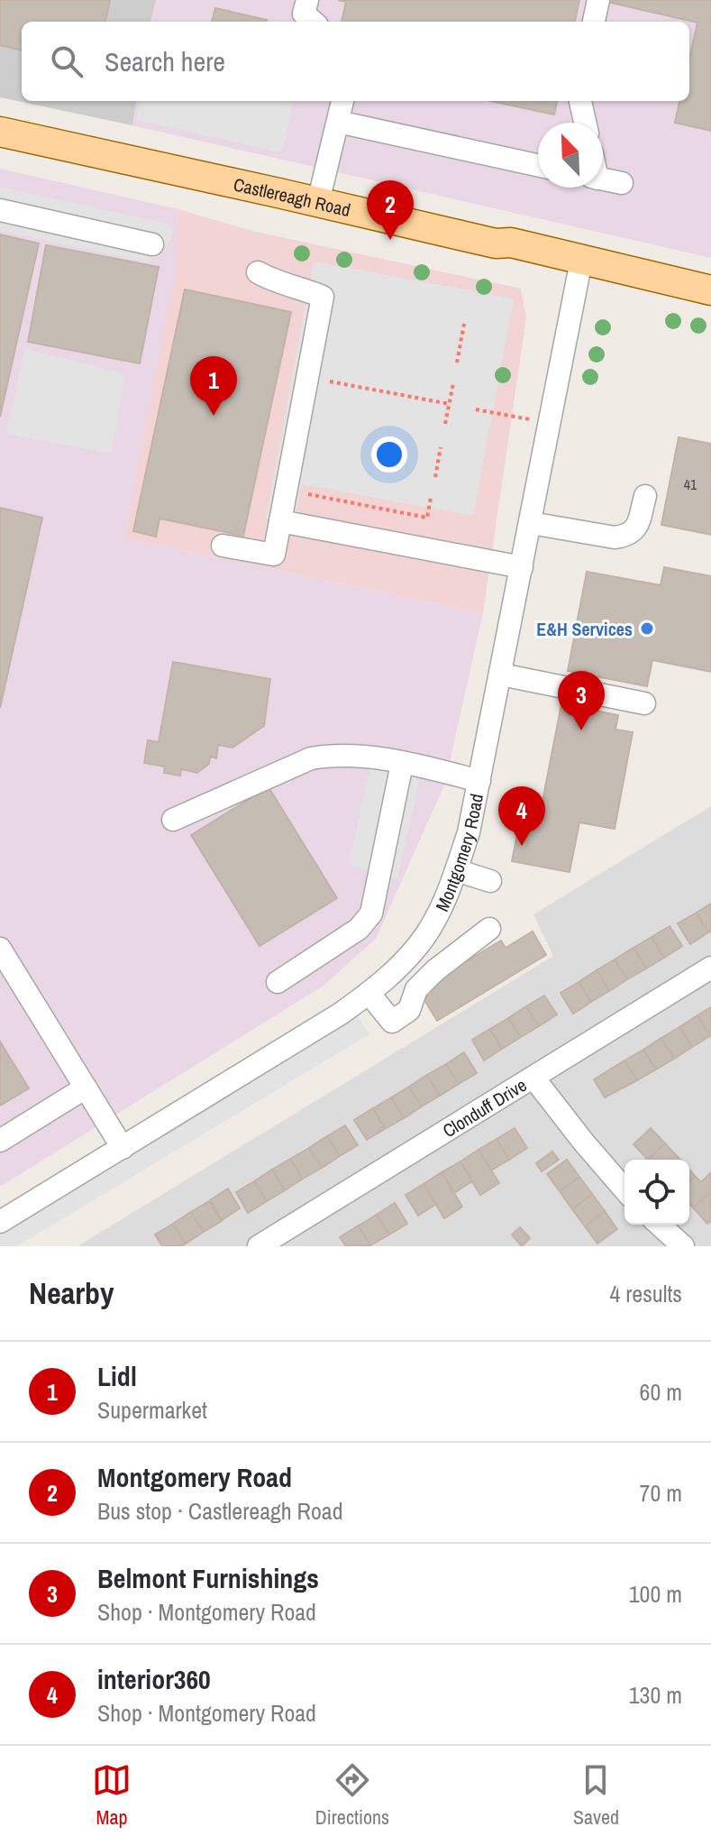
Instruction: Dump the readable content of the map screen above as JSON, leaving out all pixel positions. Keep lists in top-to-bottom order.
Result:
{
  "streets": {
    "main road": ["Castlereagh Road"],
    "street": ["Montgomery Road", "Clonduff Drive"]
  },
  "crossings": [
    ["Castlereagh Road", "Montgomery Road"]
  ],
  "places": ["E&H Services"],
  "house_numbers": ["41"],
  "north": "top left",
  "page": {
    "search": "Search here",
    "pins": [
      "2",
      "1",
      "3",
      "4"
    ],
    "heading": ["Nearby", "4 results"],
    "list": [
      {
        "mark": "1",
        "name": "Lidl",
        "note": "Supermarket",
        "value": "60 m"
      },
      {
        "mark": "2",
        "name": "Montgomery Road",
        "note": "Bus stop · Castlereagh Road",
        "value": "70 m"
      },
      {
        "mark": "3",
        "name": "Belmont Furnishings",
        "note": "Shop · Montgomery Road",
        "value": "100 m"
      },
      {
        "mark": "4",
        "name": "interior360",
        "note": "Shop · Montgomery Road",
        "value": "130 m"
      }
    ],
    "nav": ["Map", "Directions", "Saved"]
  }
}
